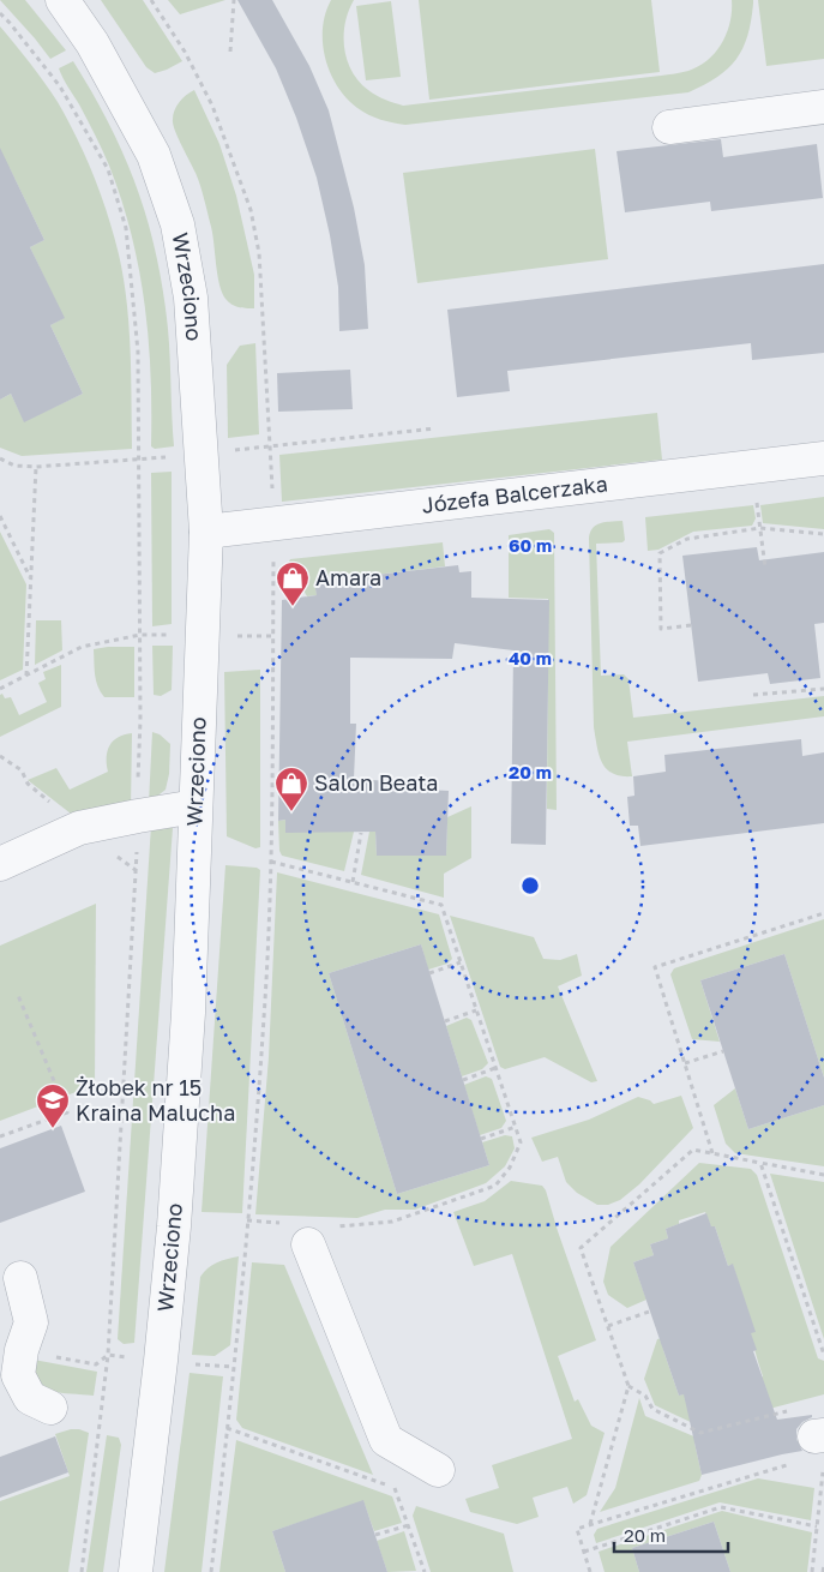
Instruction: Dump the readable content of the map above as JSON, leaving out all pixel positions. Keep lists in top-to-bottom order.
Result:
{
  "streets": {
    "street": ["Wrzeciono", "Józefa Balcerzaka"]
  },
  "crossings": [
    ["Wrzeciono", "Józefa Balcerzaka"]
  ],
  "places": {
    "shop": ["Amara", "Salon Beata"],
    "school or university": ["Żłobek nr 15 Kraina Malucha"]
  },
  "scale_bar": "20 m",
  "rings": ["60 m", "40 m", "20 m"]
}
